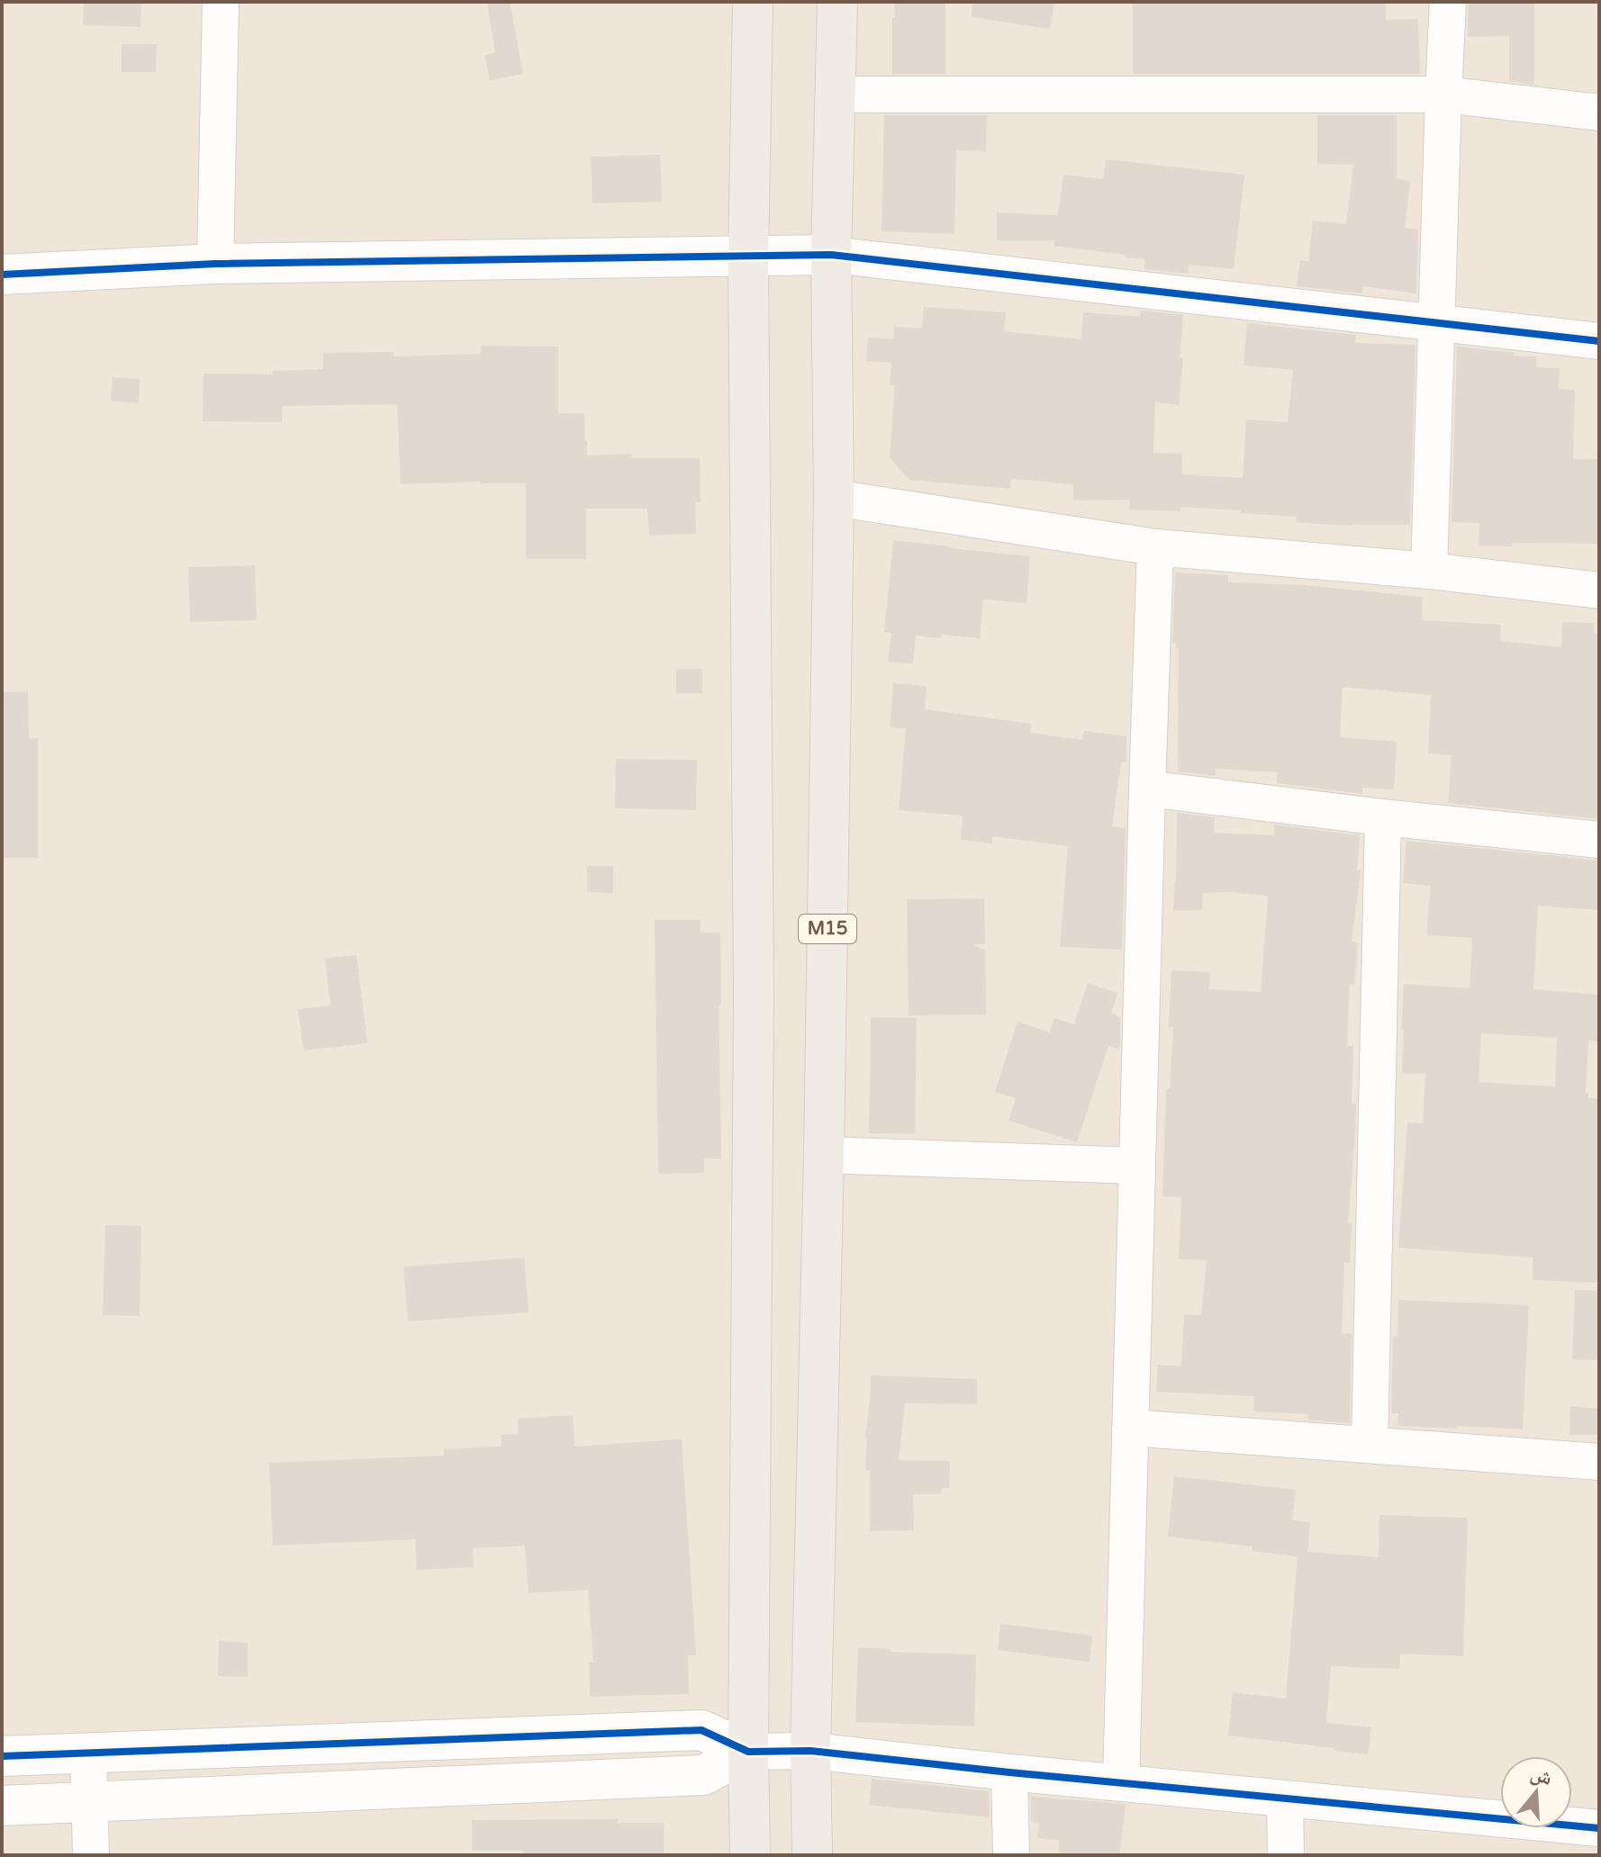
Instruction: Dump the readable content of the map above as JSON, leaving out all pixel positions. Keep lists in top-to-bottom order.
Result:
{
  "streets": {
    "highway": ["M15"]
  },
  "north": "top"
}
